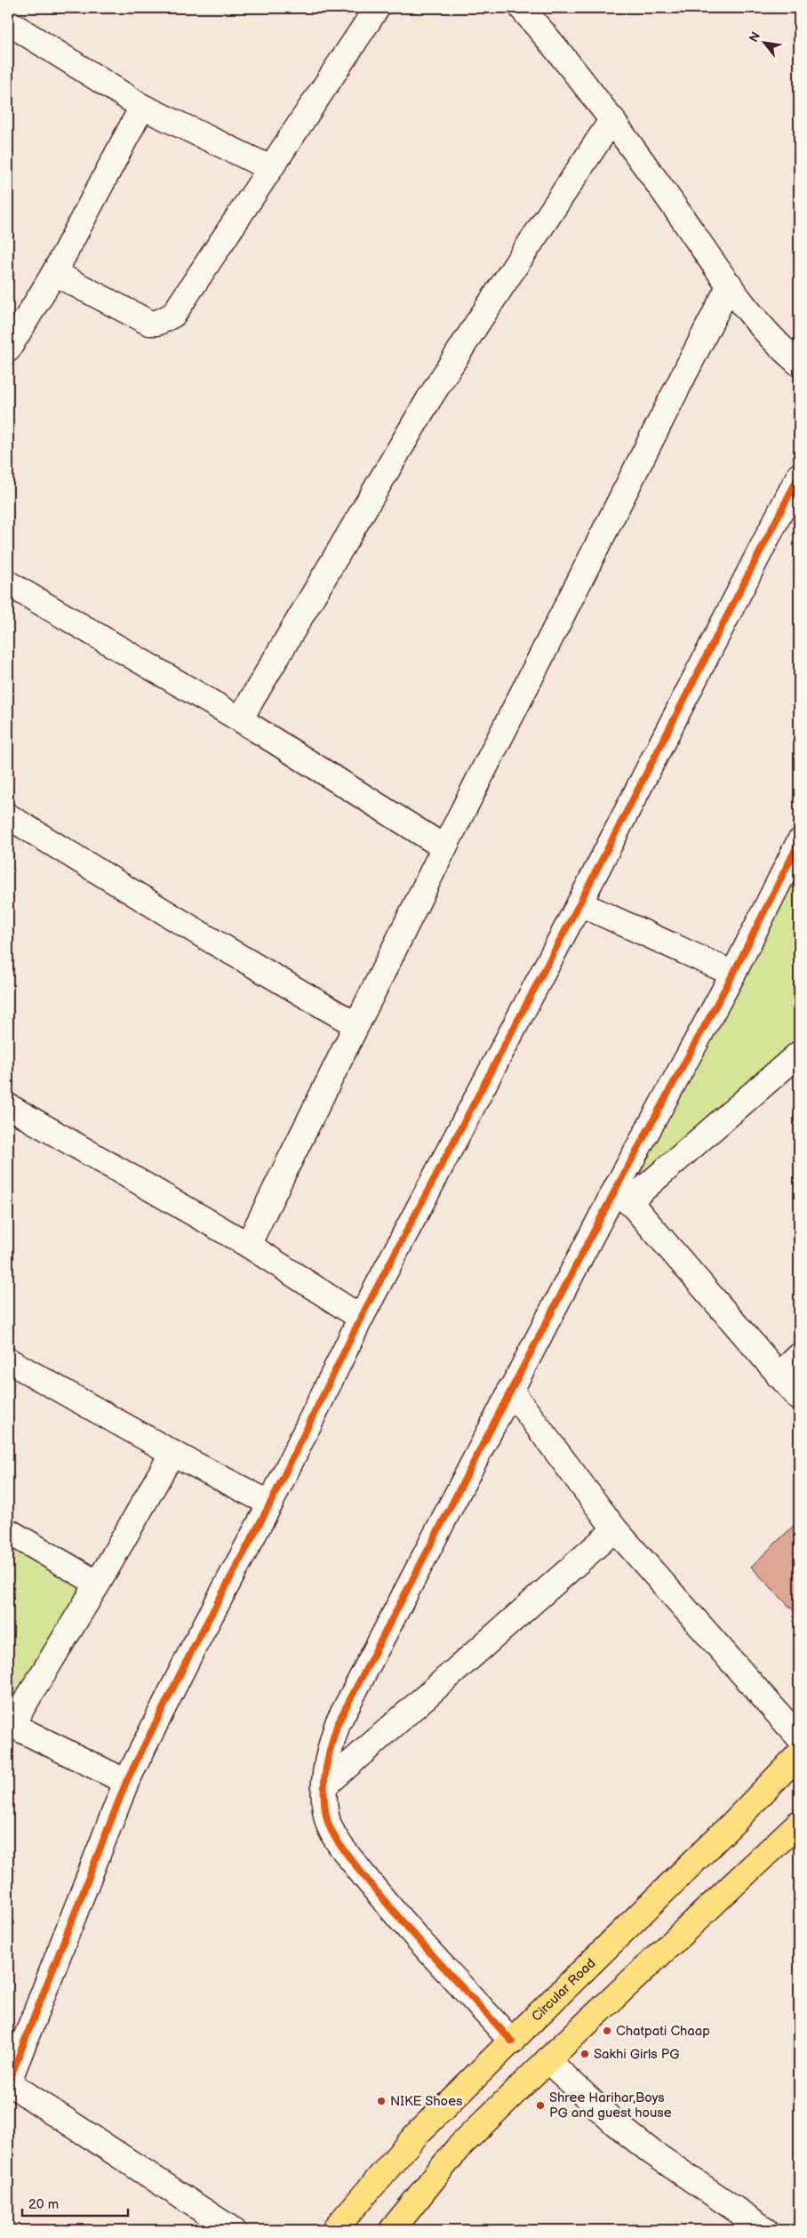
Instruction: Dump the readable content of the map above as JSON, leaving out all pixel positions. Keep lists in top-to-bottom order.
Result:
{
  "streets": {
    "main road": ["Circular Road"]
  },
  "places": [
    "Chatpati Chaap",
    "Sakhi Girls PG",
    "NIKE Shoes",
    "Shree Harihar,Boys PG and guest house"
  ],
  "scale_bar": "20 m",
  "north": "top left"
}
